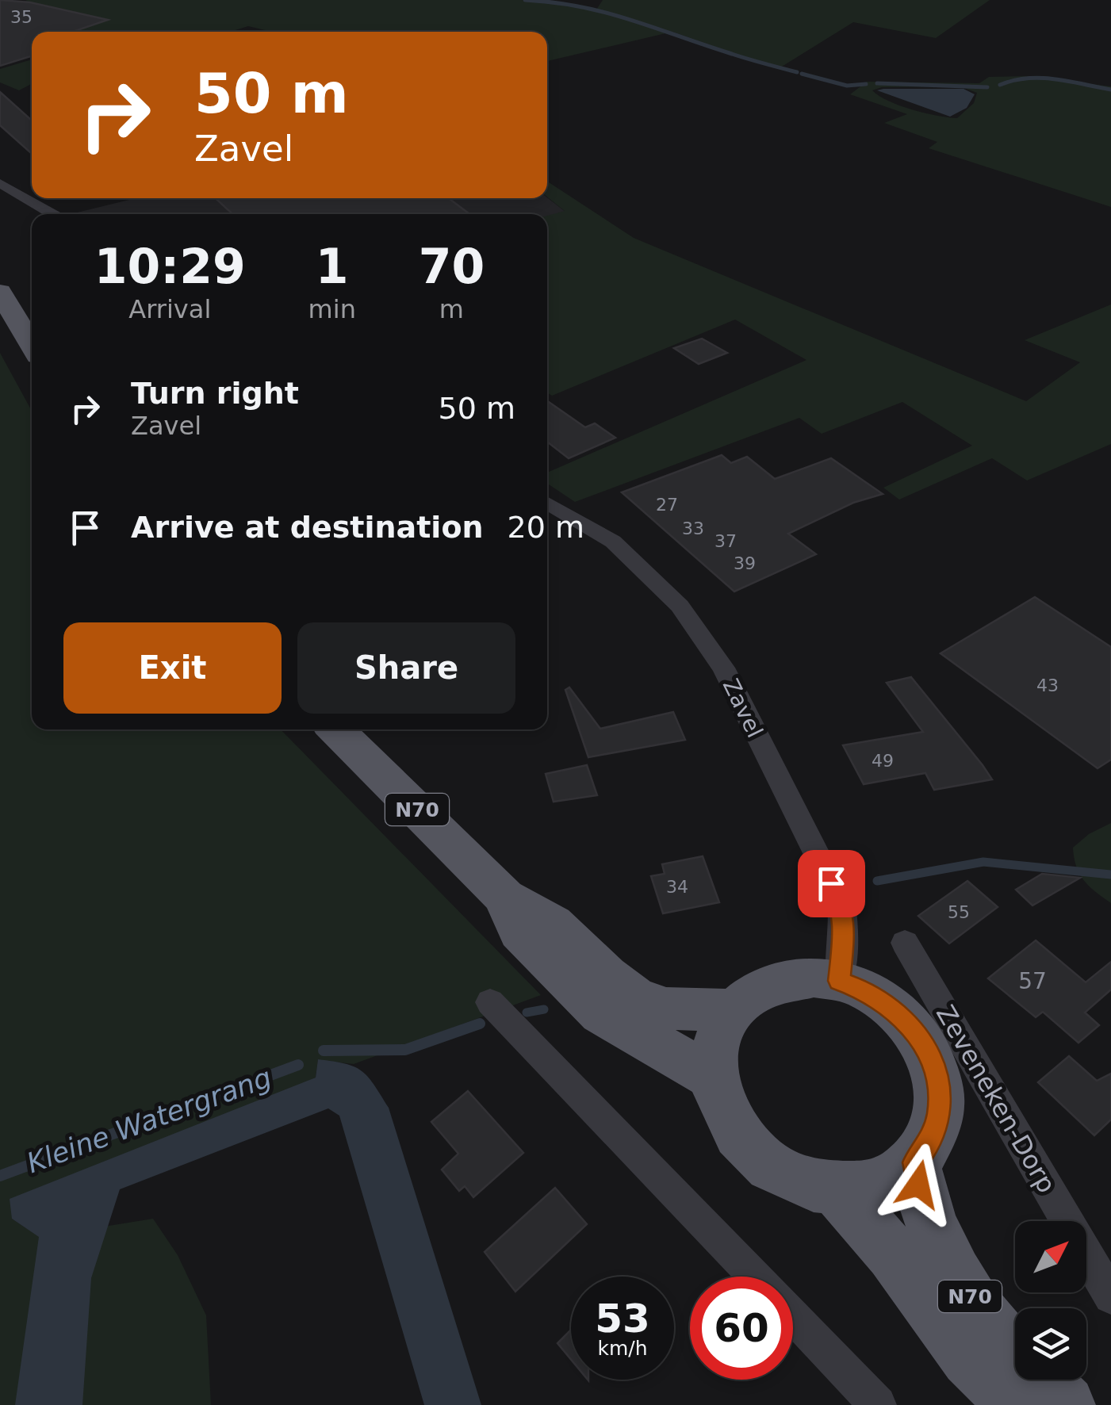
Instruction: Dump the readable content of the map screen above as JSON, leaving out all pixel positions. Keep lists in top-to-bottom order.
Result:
{
  "streets": {
    "main road": ["N70", "Zeveneken-Dorp"],
    "street": ["Zavel"]
  },
  "crossings": [
    ["Zavel", "N70"],
    ["Zavel", "Zeveneken-Dorp"],
    ["N70", "Zeveneken-Dorp"]
  ],
  "water": ["Kleine Watergrang"],
  "house_numbers": [
    "35",
    "27",
    "33",
    "37",
    "39",
    "43",
    "49",
    "34",
    "55",
    "57"
  ],
  "north": "top right",
  "page": {
    "turn": ["50 m", "Zavel"],
    "eta": [
      "10:29",
      "Arrival",
      "1",
      "min",
      "70",
      "m"
    ],
    "list": [
      {
        "name": "Turn right",
        "note": "Zavel",
        "value": "50 m"
      },
      {
        "name": "Arrive at destination",
        "value": "20 m"
      }
    ],
    "buttons": ["Exit", "Share"],
    "speed": "53 km/h",
    "limit": "60"
  }
}
